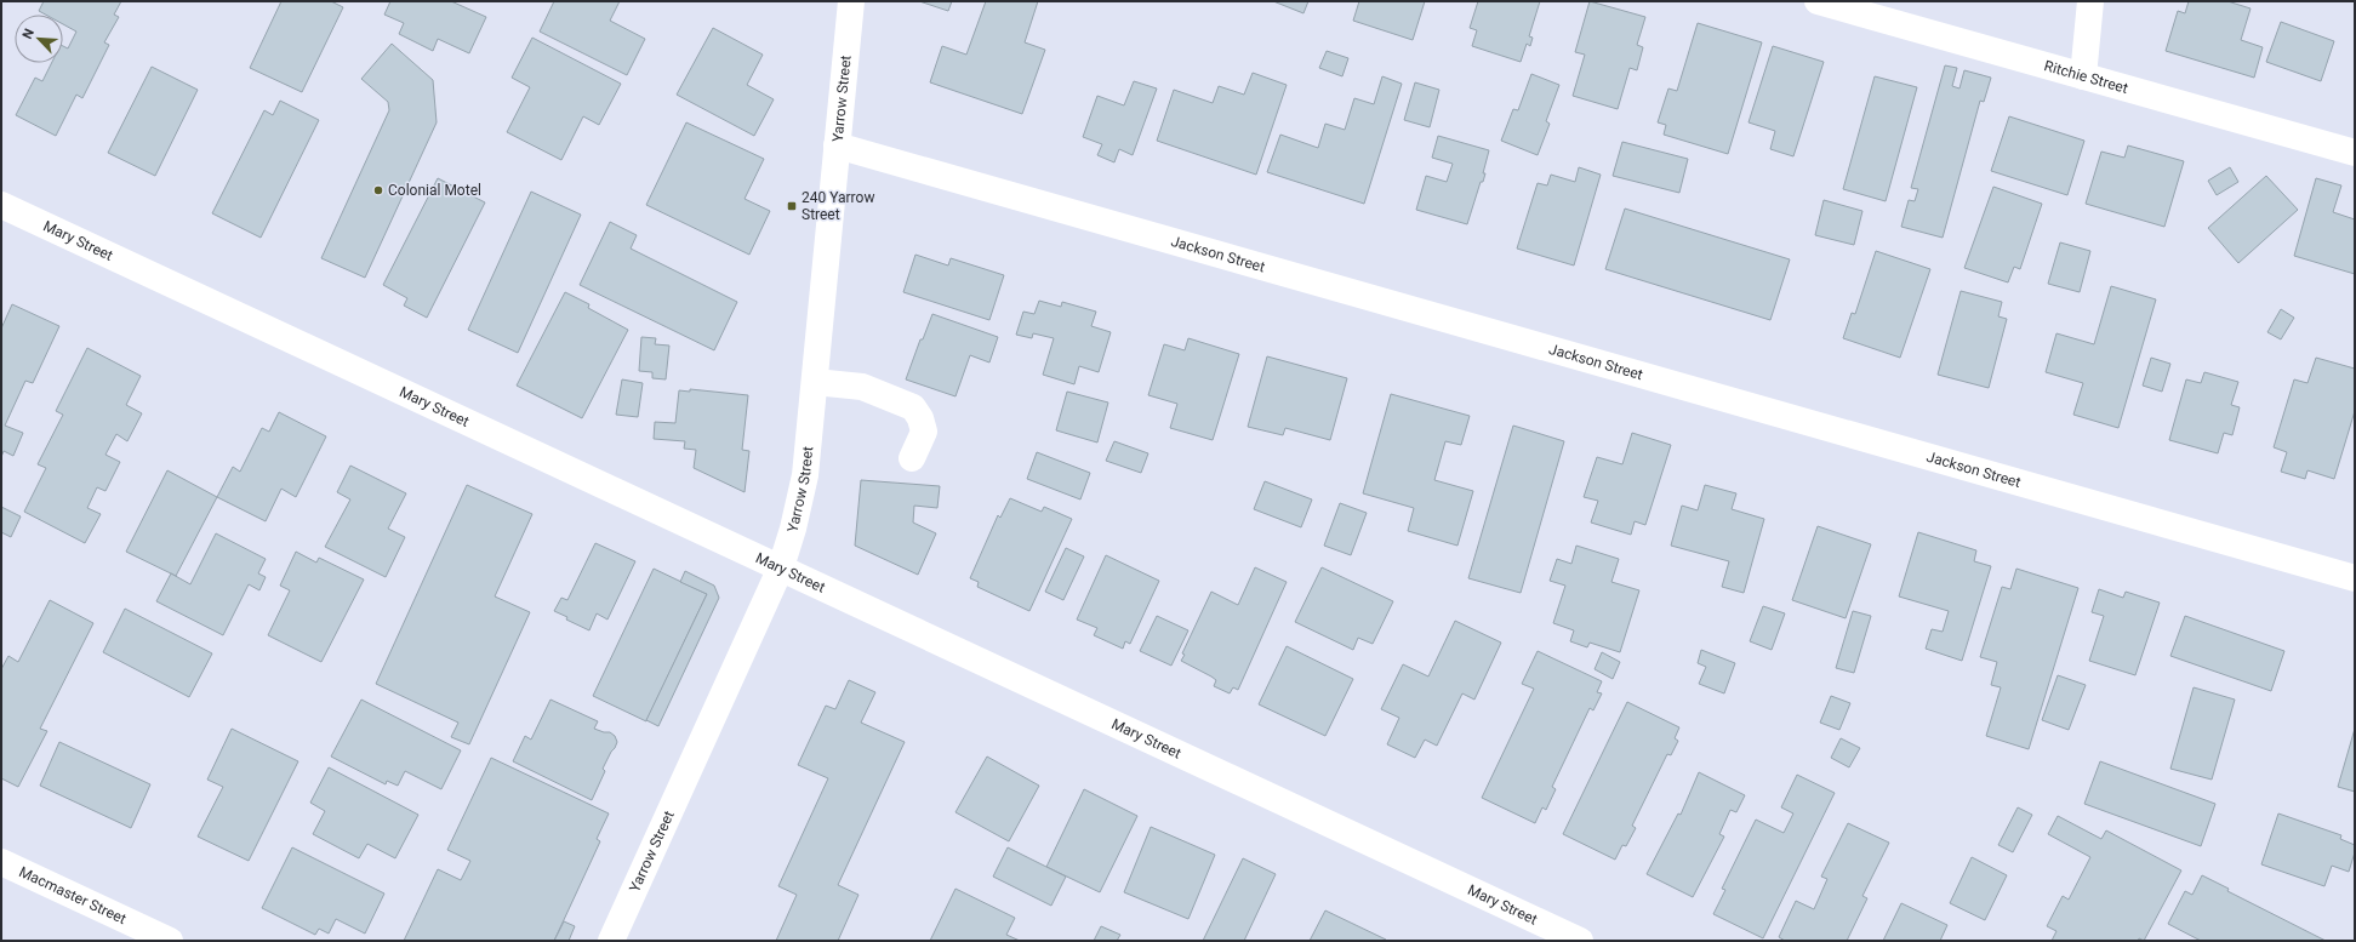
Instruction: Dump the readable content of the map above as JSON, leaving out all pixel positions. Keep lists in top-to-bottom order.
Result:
{
  "streets": {
    "street": [
      "Ritchie Street",
      "Yarrow Street",
      "Mary Street",
      "Jackson Street",
      "Macmaster Street"
    ]
  },
  "crossings": [
    ["Yarrow Street", "Mary Street"],
    ["Yarrow Street", "Jackson Street"]
  ],
  "places": {
    "other": ["Colonial Motel"],
    "transit": ["240 Yarrow Street"]
  },
  "north": "top left"
}
